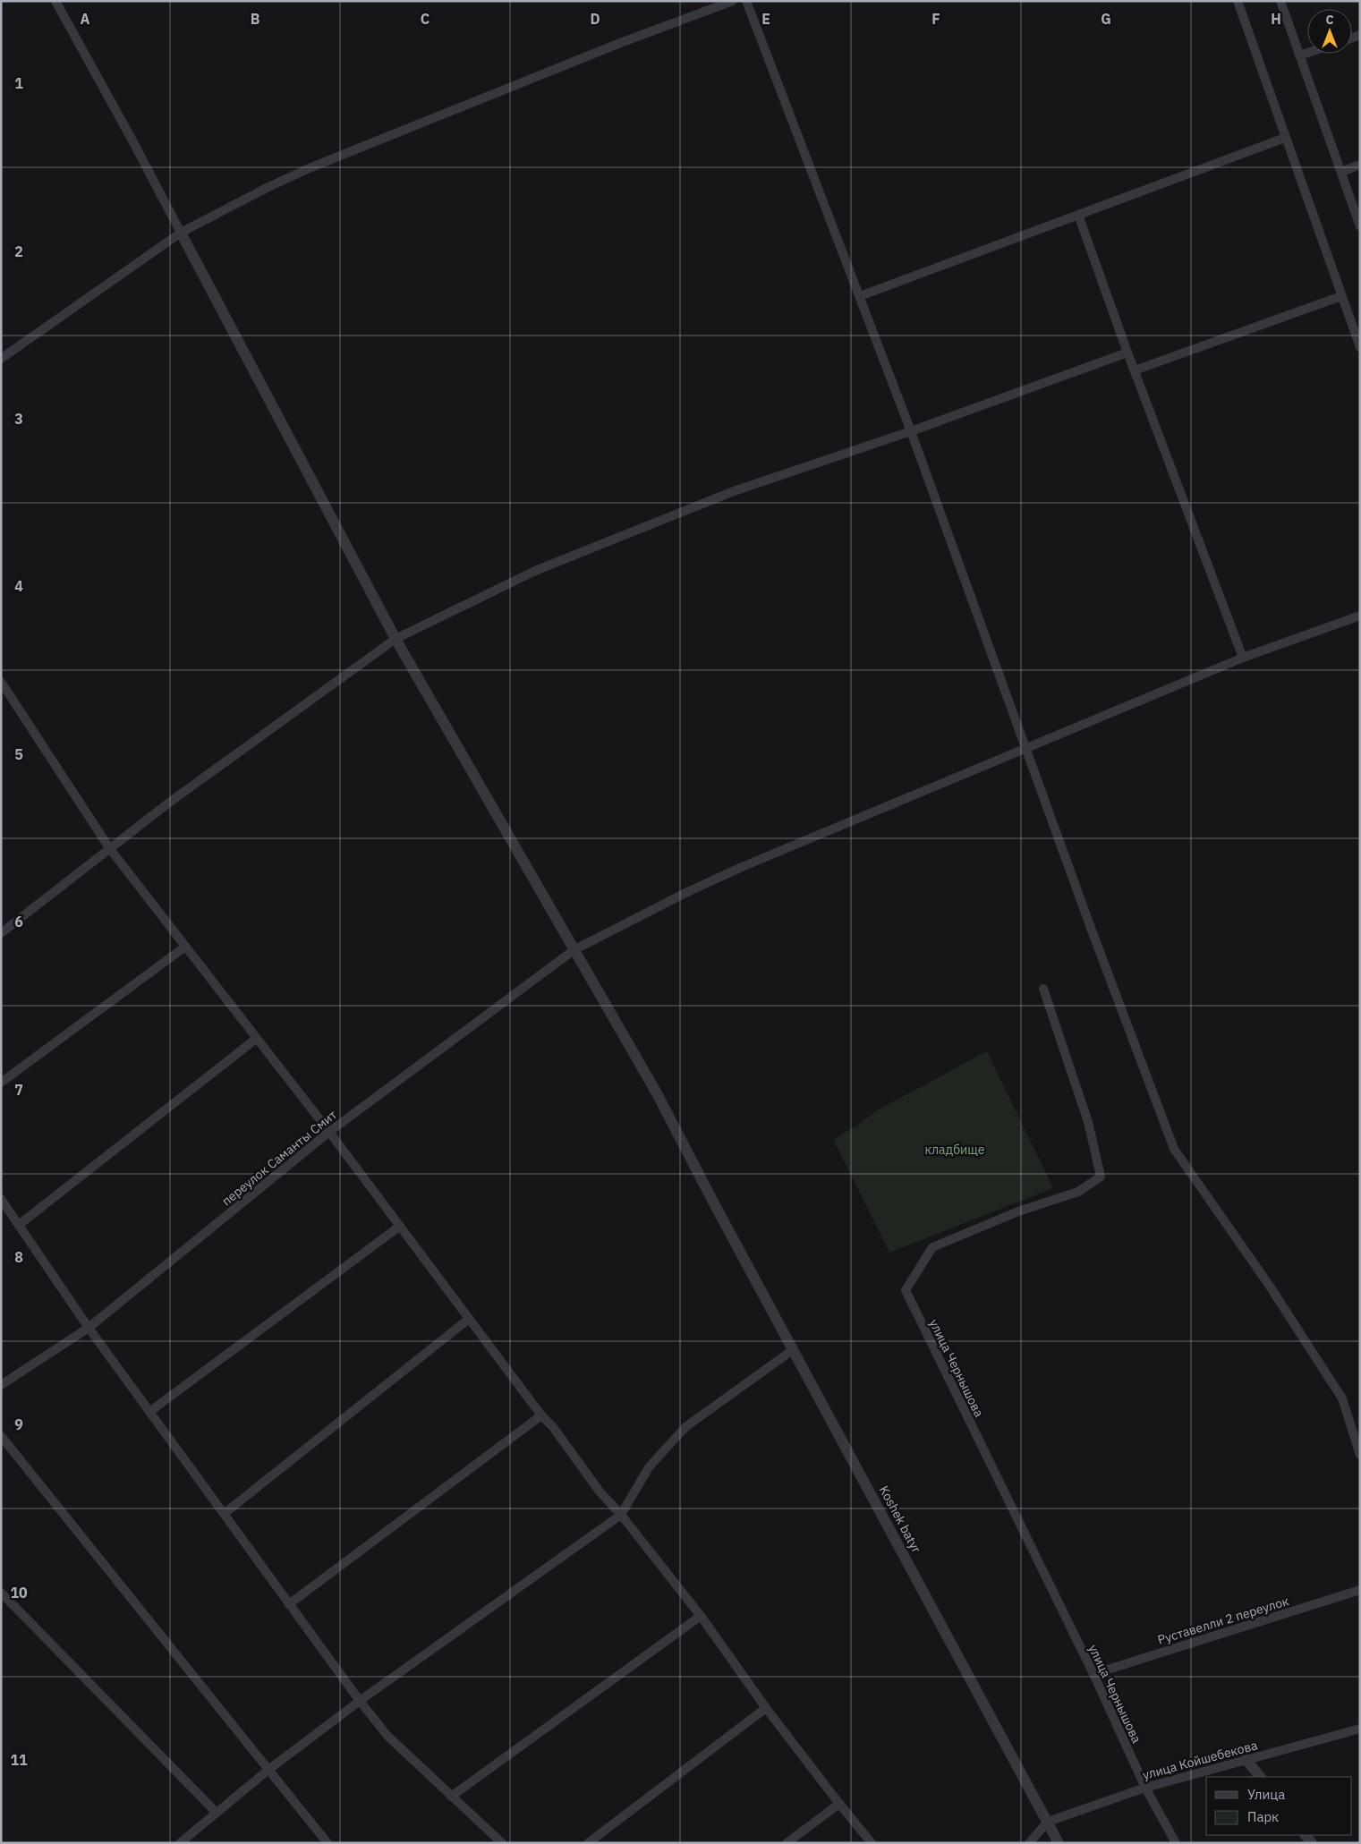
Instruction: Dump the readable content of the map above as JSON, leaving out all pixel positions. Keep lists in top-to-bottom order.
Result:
{
  "streets": {
    "street": [
      "переулок Саманты Смит",
      "улица Чернышова",
      "Koshek batyr",
      "Руставелли 2 переулок",
      "улица Койшебекова"
    ]
  },
  "crossings": [
    ["переулок Саманты Смит", "Koshek batyr"],
    ["улица Чернышова", "Руставелли 2 переулок"],
    ["улица Чернышова", "улица Койшебекова"],
    ["Koshek batyr", "улица Койшебекова"]
  ],
  "parks": ["кладбище"],
  "legend": ["Улица", "Парк"],
  "north": "top",
  "grid": {
    "columns": [
      "A",
      "B",
      "C",
      "D",
      "E",
      "F",
      "G",
      "H"
    ],
    "rows": [
      "1",
      "2",
      "3",
      "4",
      "5",
      "6",
      "7",
      "8",
      "9",
      "10",
      "11"
    ]
  }
}
